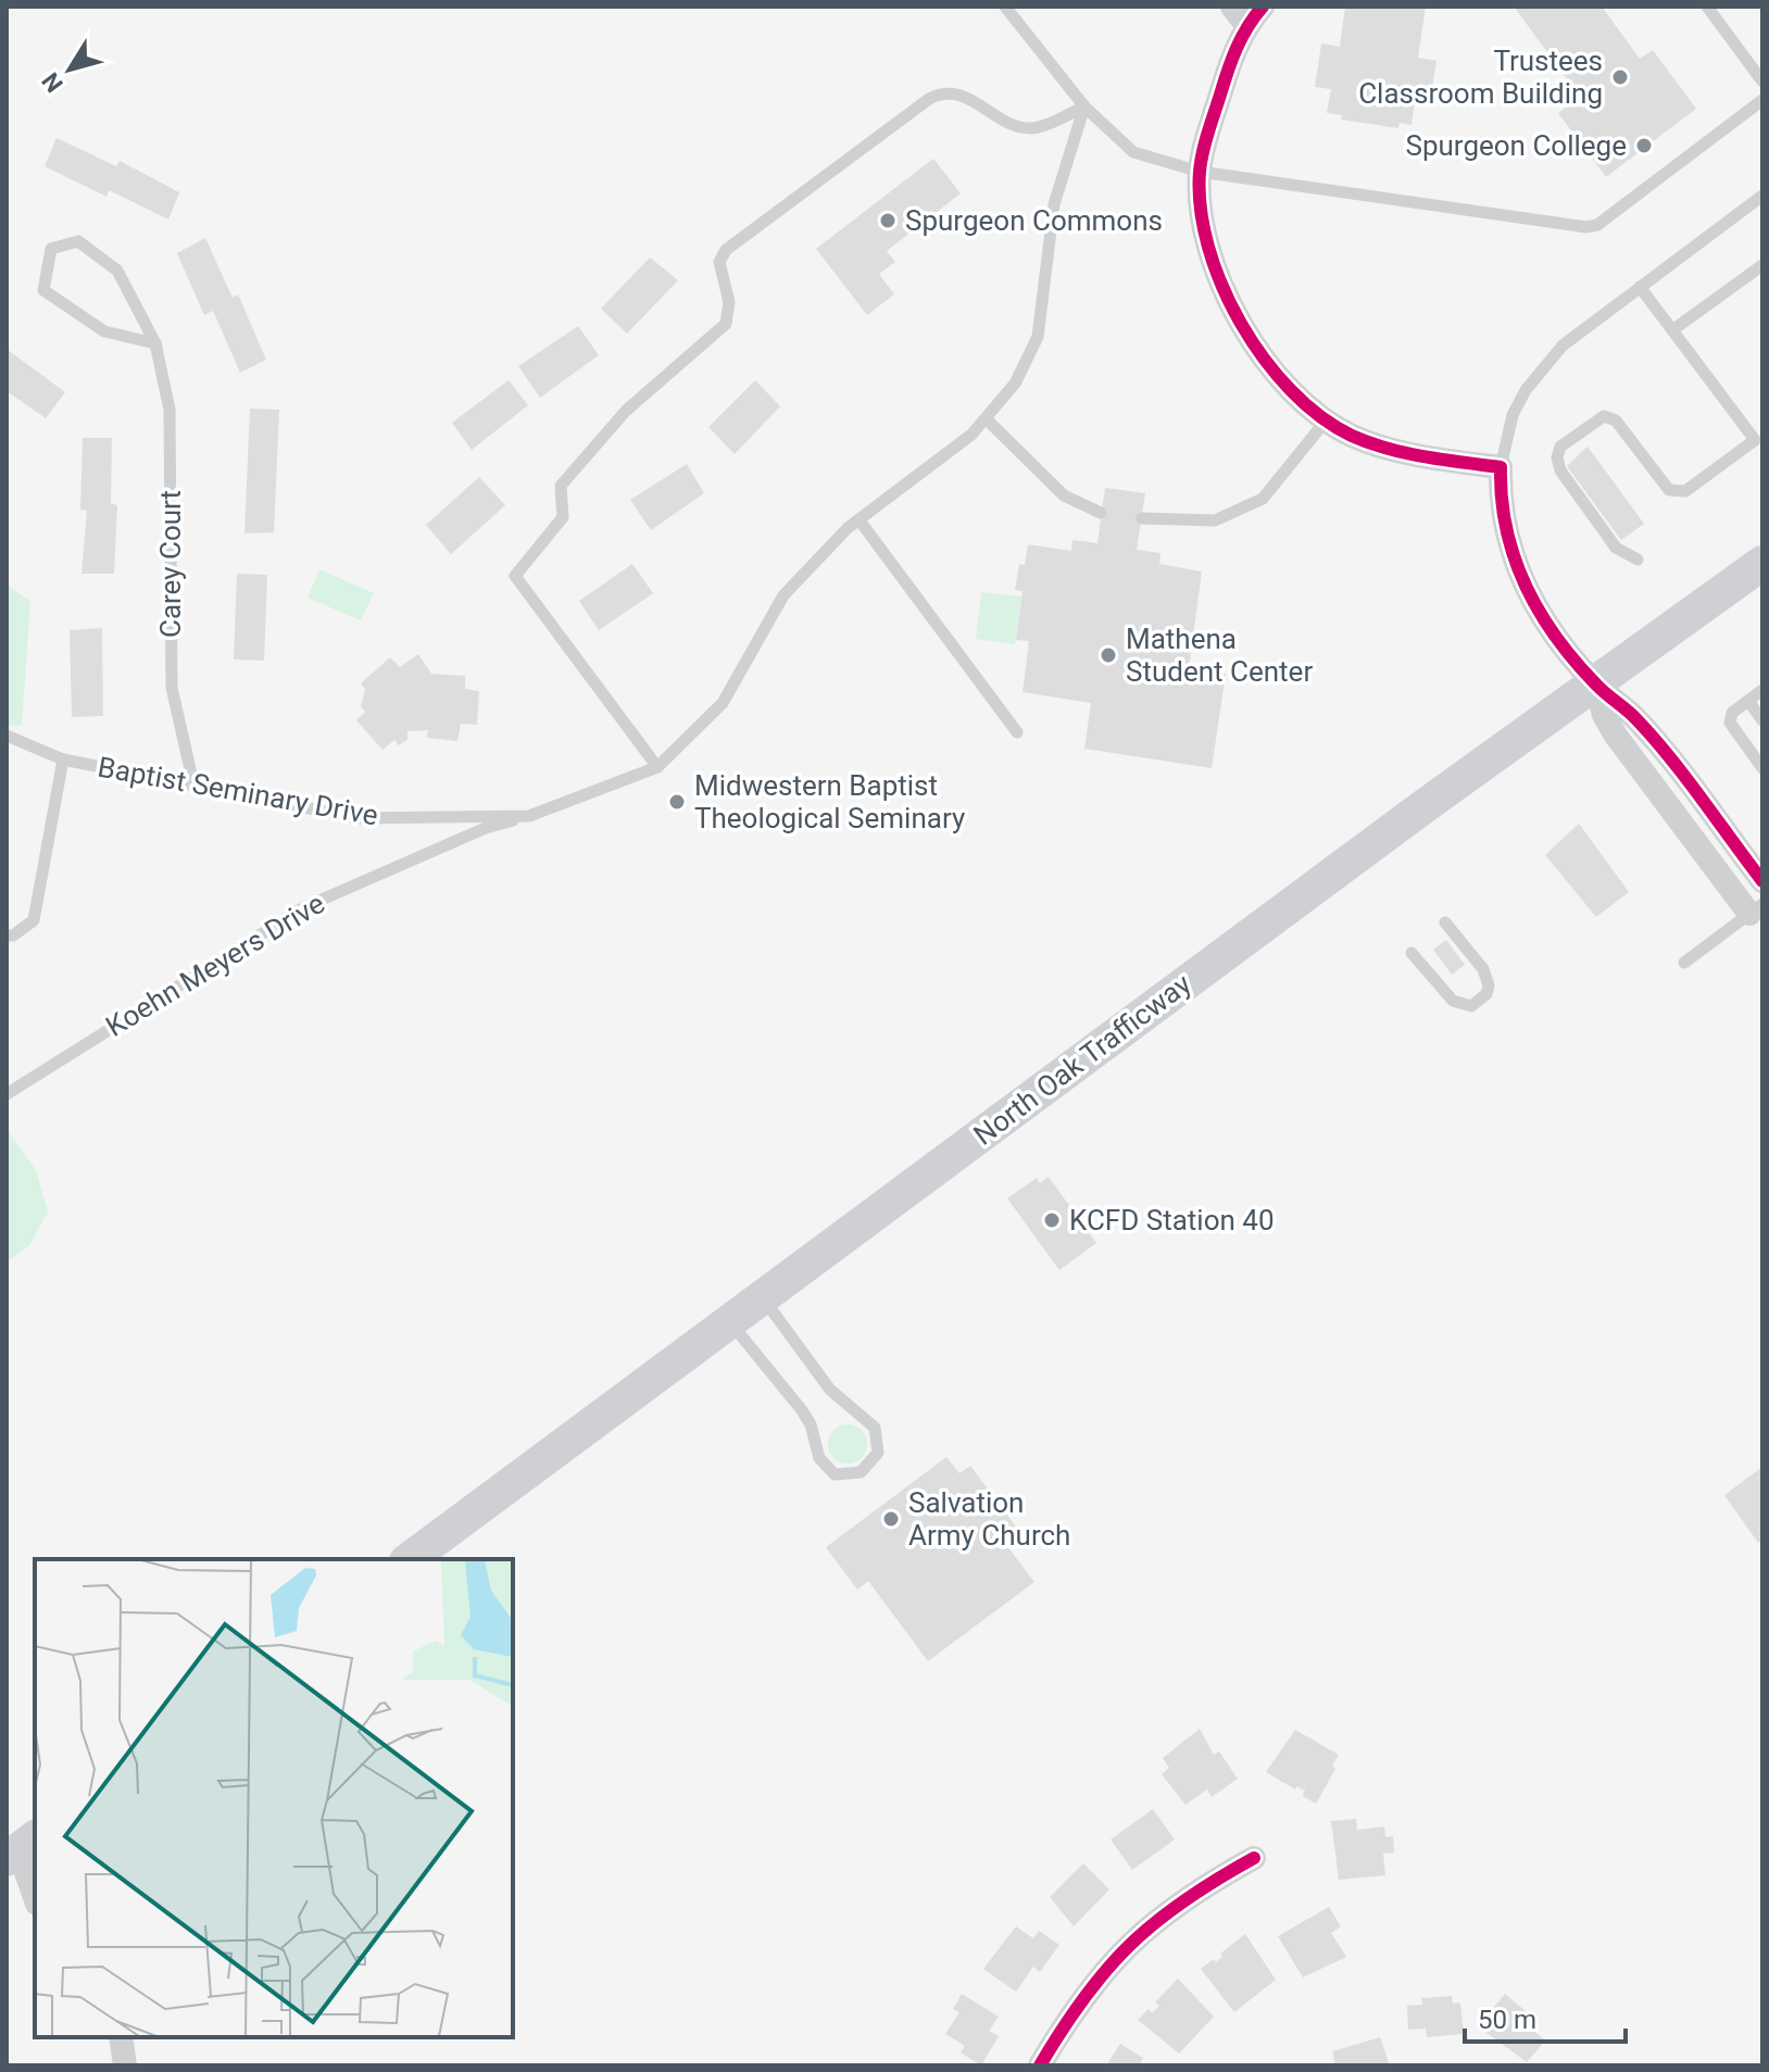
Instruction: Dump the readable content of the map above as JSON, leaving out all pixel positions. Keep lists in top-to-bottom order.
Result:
{
  "streets": {
    "main road": ["North Oak Trafficway"],
    "lane": ["Carey Court", "Baptist Seminary Drive", "Koehn Meyers Drive"]
  },
  "crossings": [
    ["Carey Court", "Baptist Seminary Drive"],
    ["Baptist Seminary Drive", "Koehn Meyers Drive"]
  ],
  "places": [
    "Trustees Classroom Building",
    "Spurgeon College",
    "Spurgeon Commons",
    "Mathena Student Center",
    "Midwestern Baptist Theological Seminary",
    "KCFD Station 40",
    "Salvation Army Church"
  ],
  "scale_bar": "50 m",
  "north": "bottom left"
}
